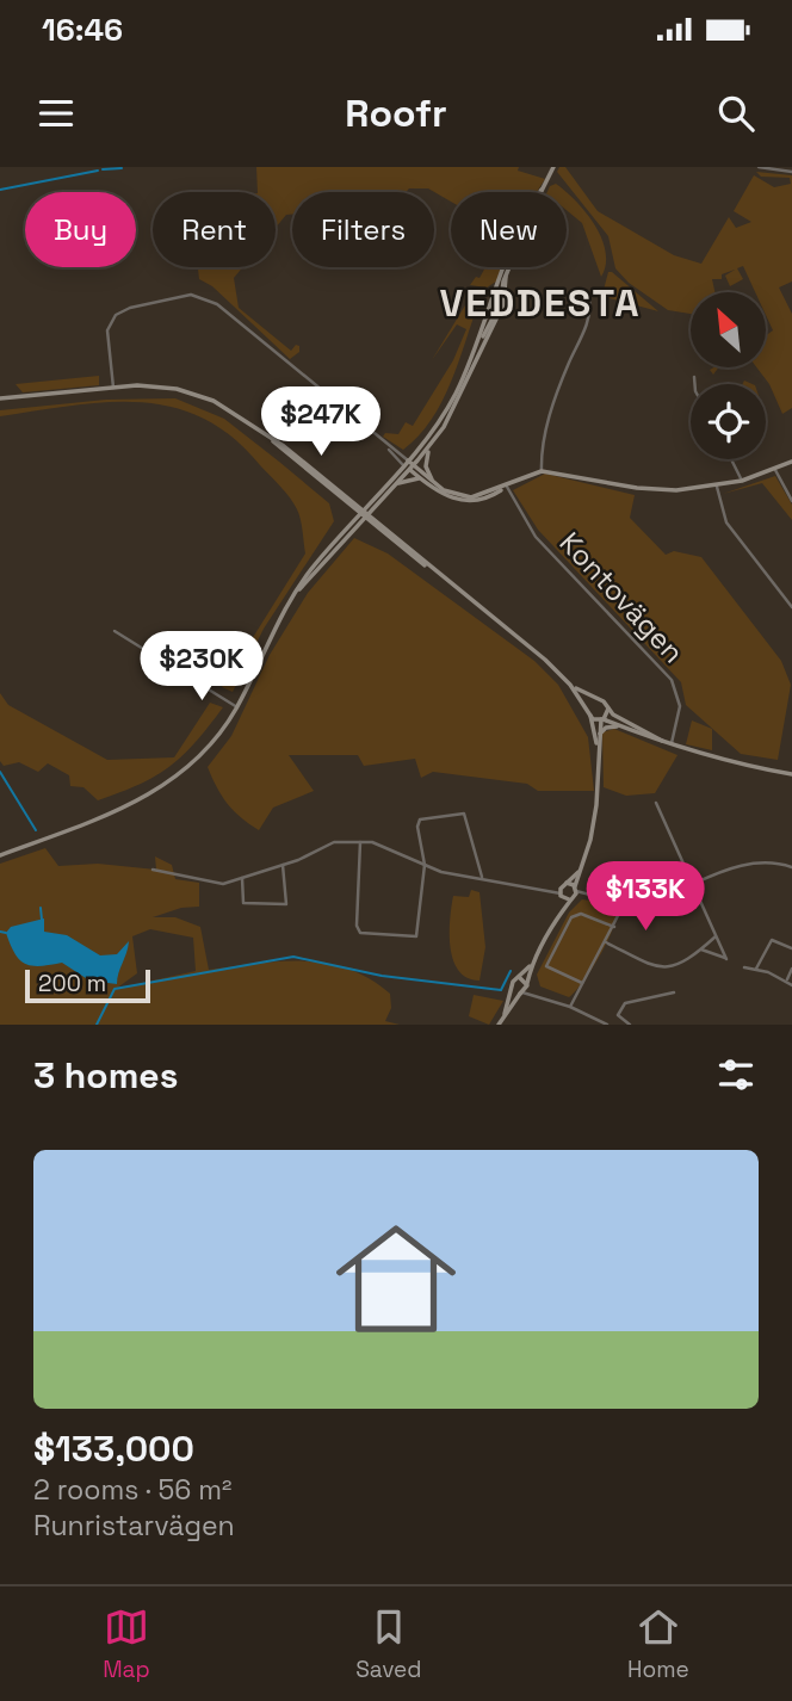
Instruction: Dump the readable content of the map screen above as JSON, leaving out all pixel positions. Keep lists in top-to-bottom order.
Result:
{
  "streets": {
    "street": ["Kontovägen"]
  },
  "districts": ["VEDDESTA"],
  "scale_bar": "200 m",
  "north": "top left",
  "page": {
    "status": "16:46",
    "header": "Roofr",
    "chip": [
      "Buy",
      "Rent",
      "Filters",
      "New"
    ],
    "price": ["$247K", "$230K", "$133K"],
    "scale": "200 m",
    "heading": "3 homes",
    "list": [
      {
        "name": "$133,000",
        "note": "2 rooms · 56 m² · Runristarvägen"
      }
    ],
    "tabs": ["Map", "Saved", "Home"]
  }
}
